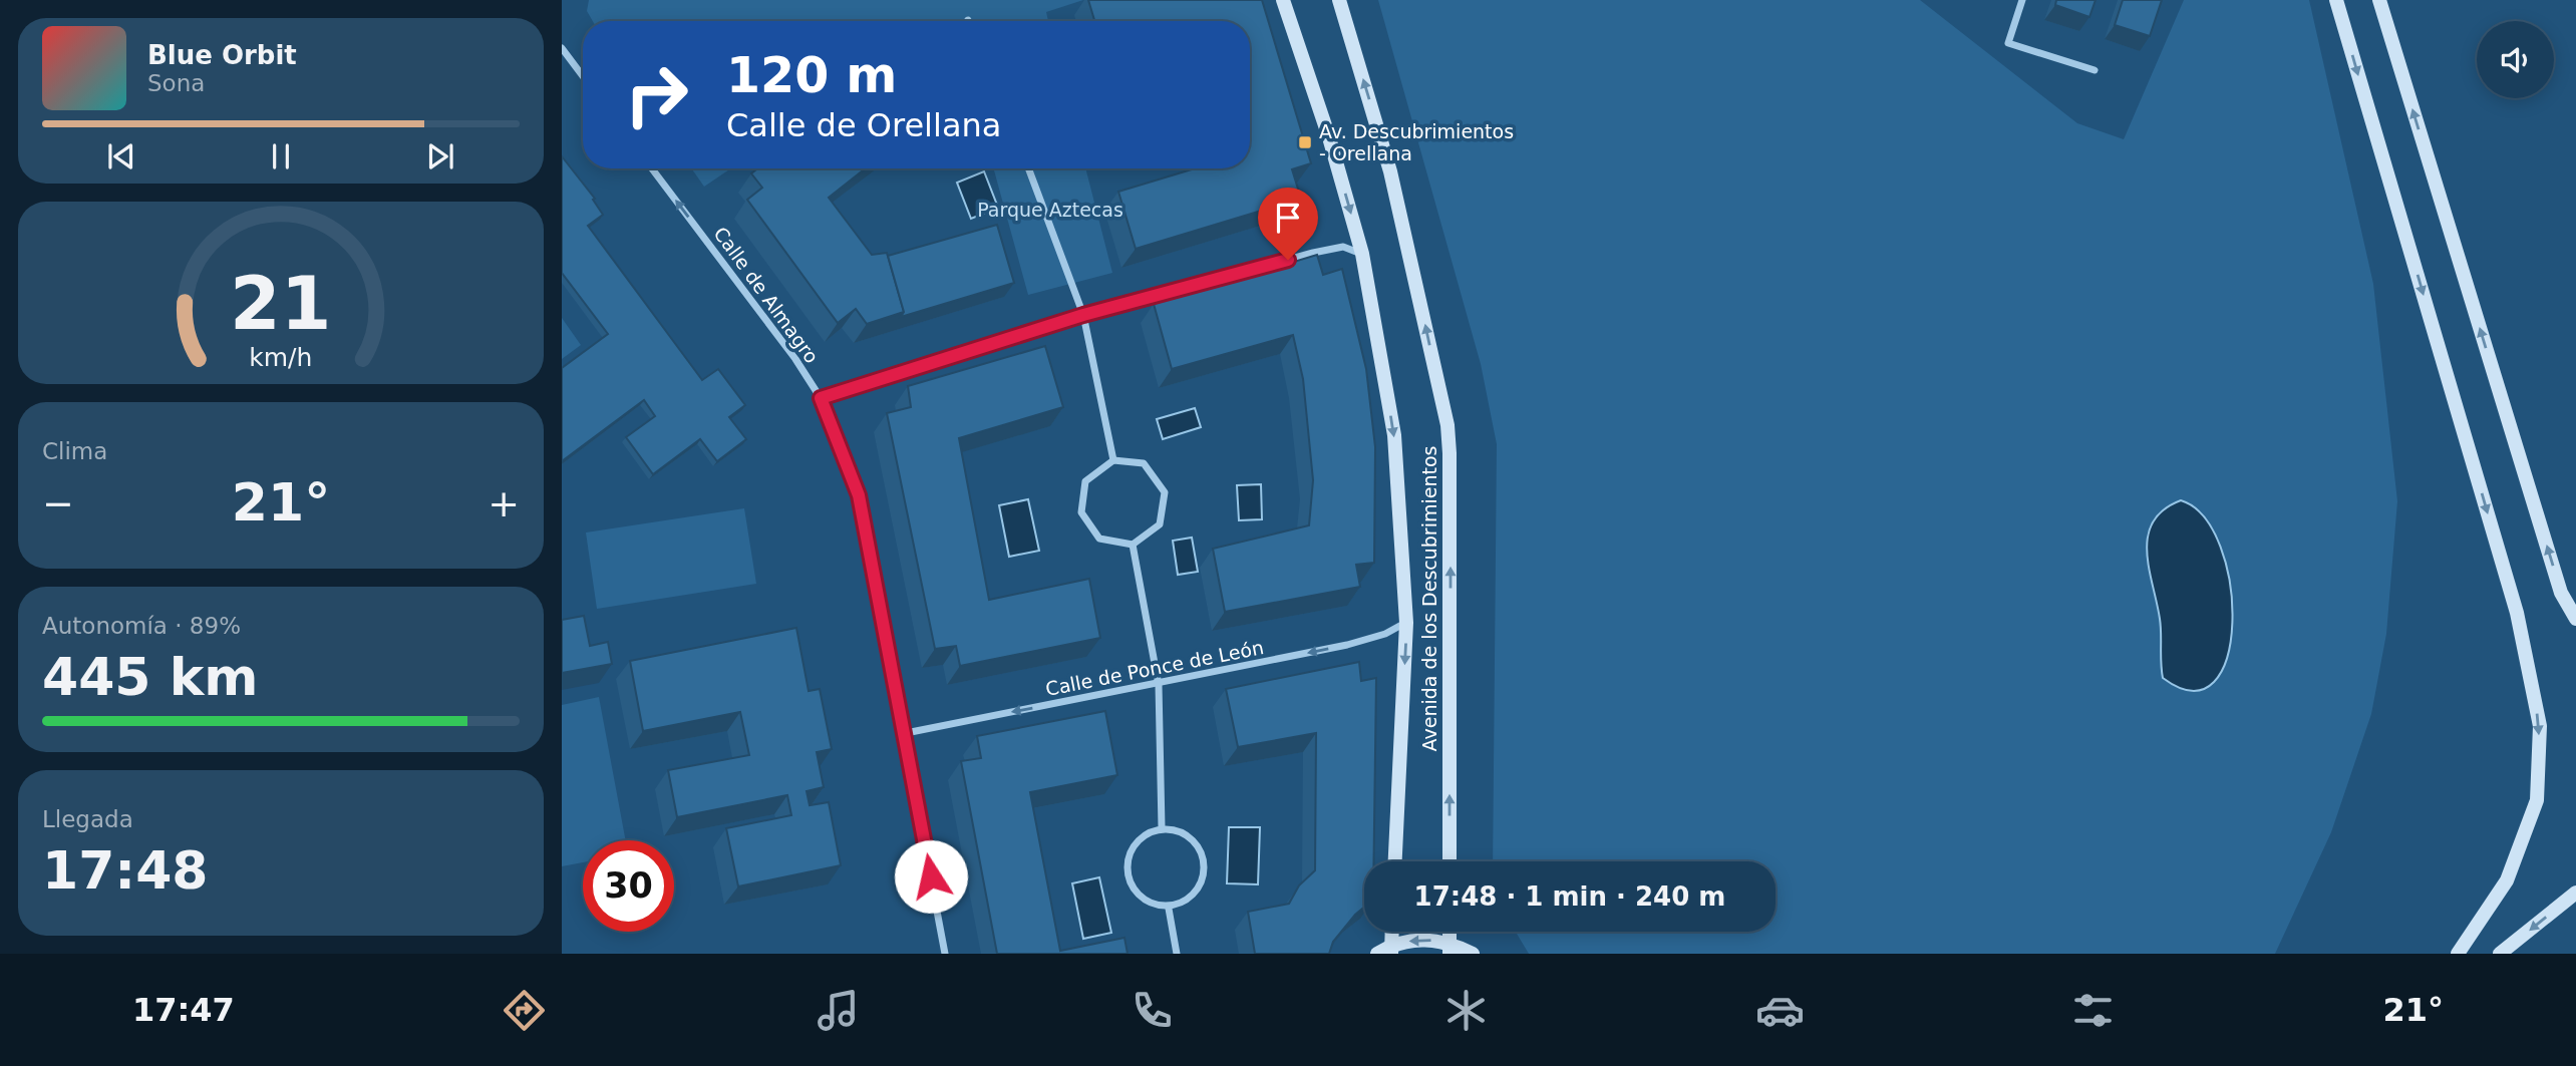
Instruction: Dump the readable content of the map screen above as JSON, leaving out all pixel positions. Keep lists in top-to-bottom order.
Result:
{
  "streets": {
    "street": ["Calle de Almagro", "Avenida de los Descubrimientos", "Calle de Ponce de León"]
  },
  "crossings": [
    ["Calle de Almagro", "Calle de Ponce de León"],
    ["Avenida de los Descubrimientos", "Calle de Ponce de León"]
  ],
  "one_way": ["Calle de Ponce de León"],
  "parks": ["Parque Aztecas"],
  "places": {
    "transit": ["Av. Descubrimientos - Orellana"]
  },
  "page": {
    "turn": ["120 m", "Calle de Orellana"],
    "song": ["Blue Orbit", "Sona"],
    "tile": [
      "Clima",
      ["Autonomía · 89%", "445 km"],
      ["Llegada", "17:48"]
    ],
    "heat": ["−", "21°", "+"],
    "limit": "30",
    "trip": "17:48 · 1 min · 240 m",
    "tabs": ["17:47", "21°"],
    "gauge": ["21", "km/h"]
  }
}
